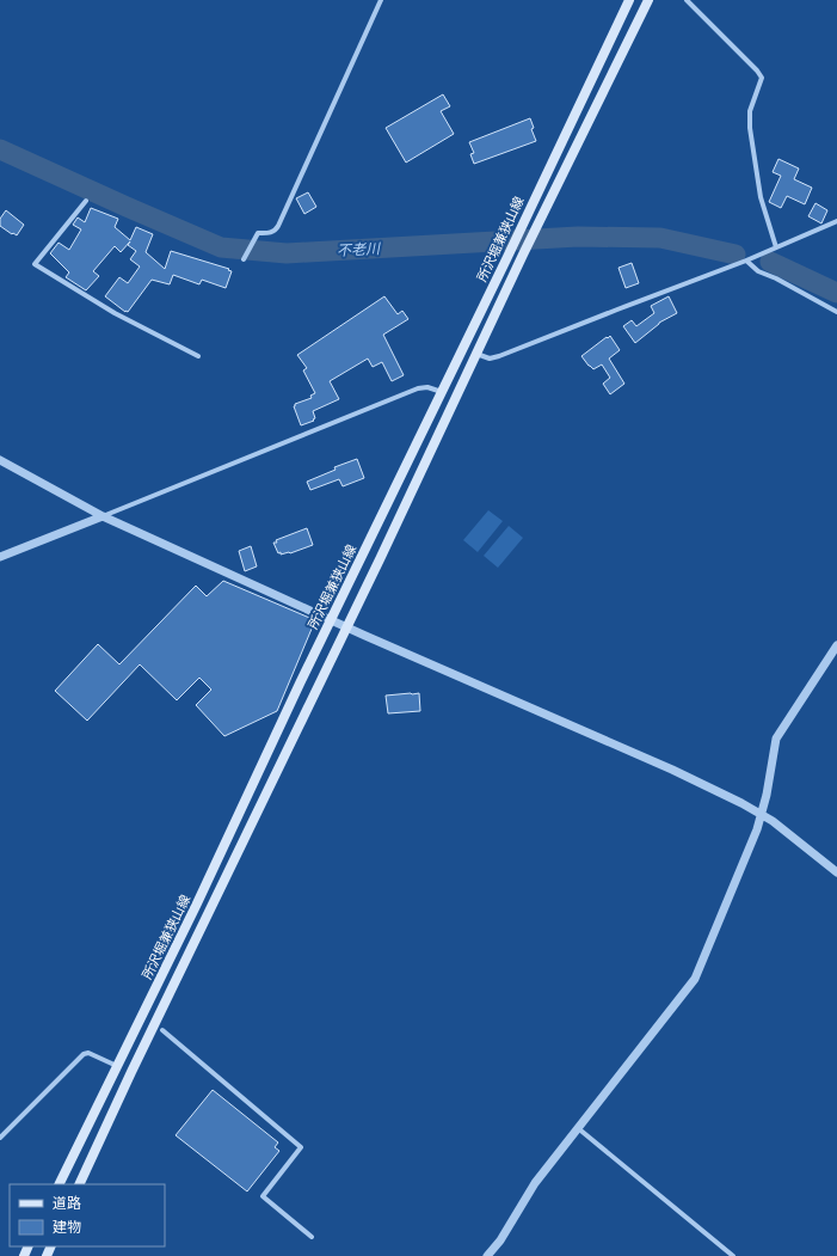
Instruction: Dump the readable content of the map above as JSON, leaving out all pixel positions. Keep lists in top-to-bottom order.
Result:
{
  "streets": {
    "main road": ["所沢堀兼狭山線"]
  },
  "water": ["不老川"],
  "legend": ["道路", "建物"]
}
